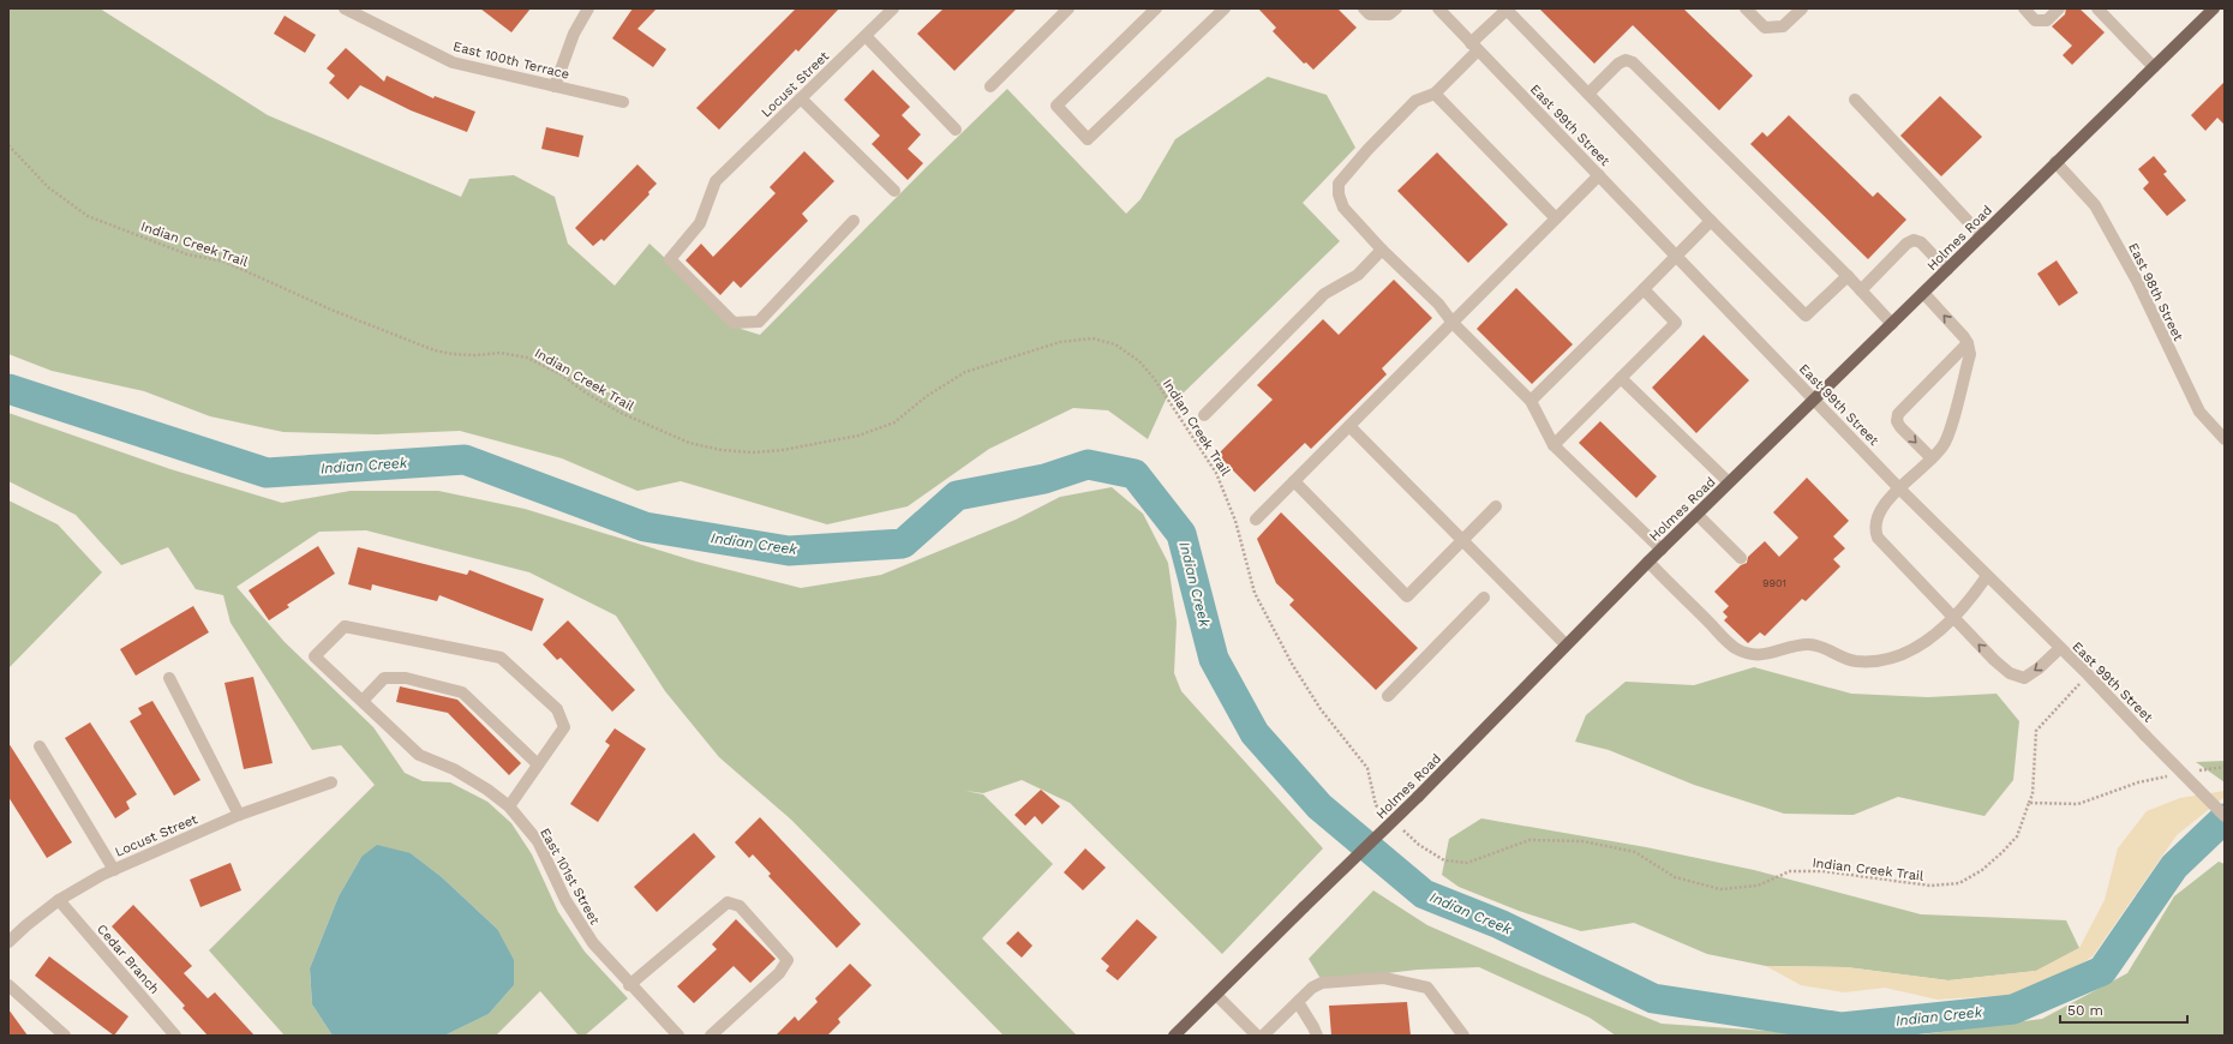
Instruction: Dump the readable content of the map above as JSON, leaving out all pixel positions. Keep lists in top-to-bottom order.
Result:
{
  "streets": {
    "main road": ["Holmes Road"],
    "street": [
      "East 100th Terrace",
      "Locust Street",
      "East 99th Street",
      "East 98th Street",
      "East 101st Street",
      "Cedar Branch"
    ],
    "path": ["Indian Creek Trail"]
  },
  "crossings": [
    ["Locust Street", "Cedar Branch"],
    ["East 99th Street", "Holmes Road"],
    ["East 99th Street", "Indian Creek Trail"],
    ["Holmes Road", "East 98th Street"]
  ],
  "water": ["Indian Creek"],
  "house_numbers": ["9901"],
  "scale_bar": "50 m"
}
